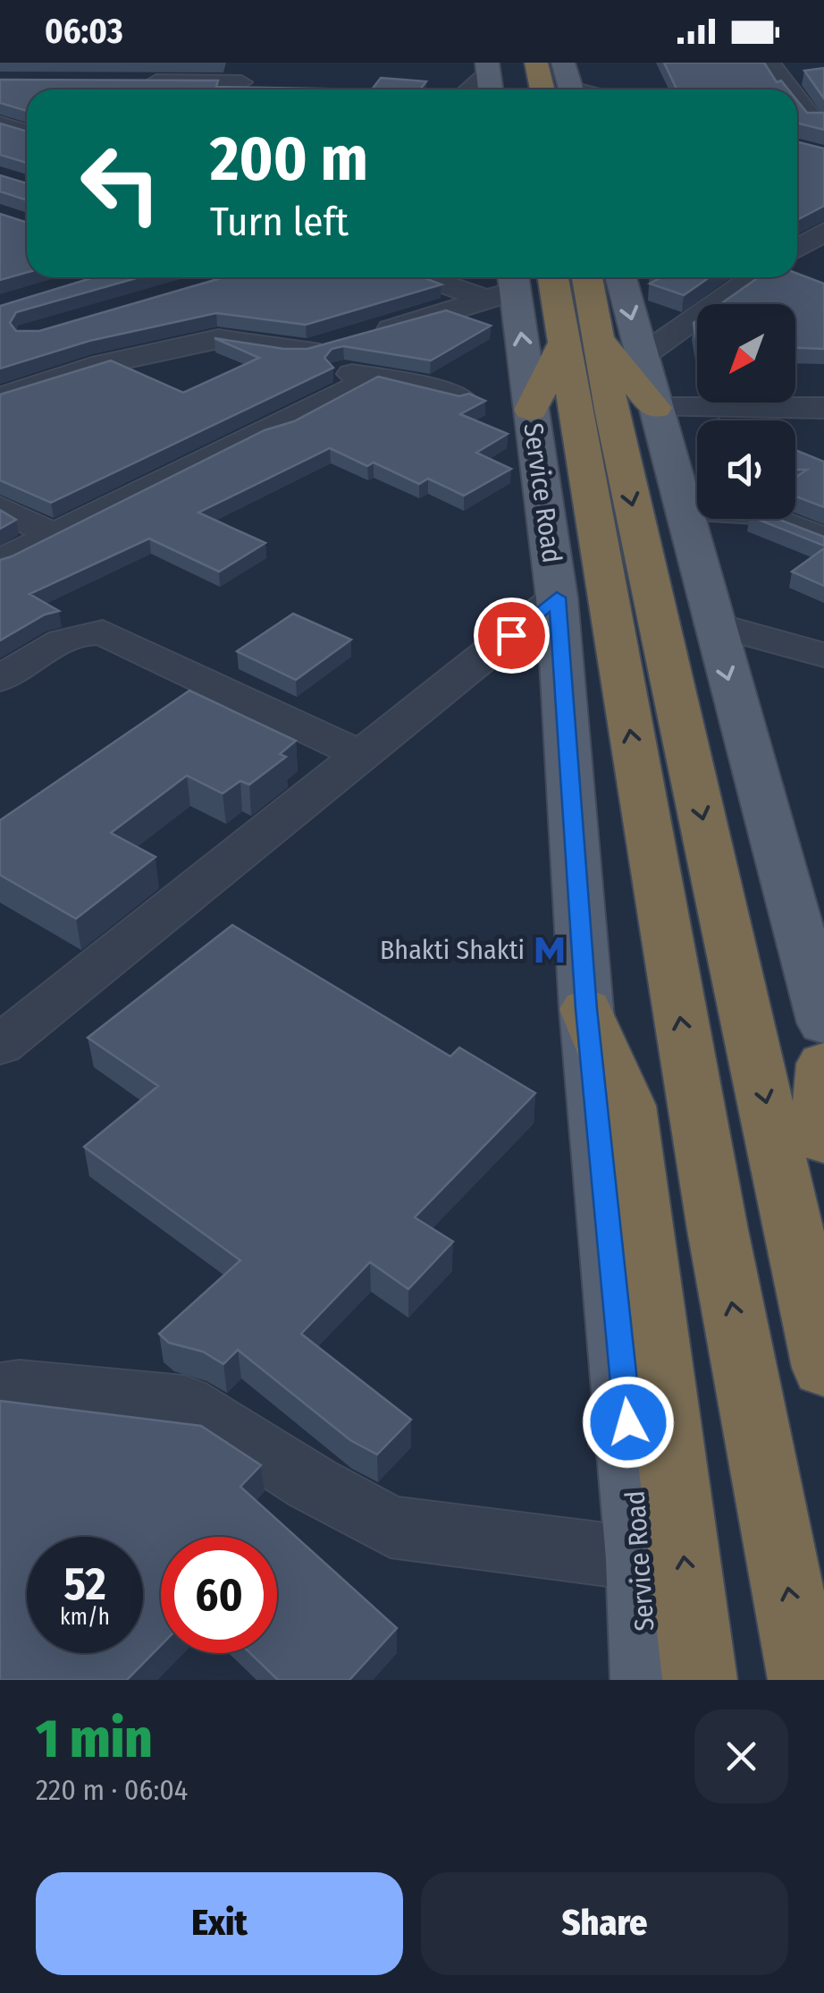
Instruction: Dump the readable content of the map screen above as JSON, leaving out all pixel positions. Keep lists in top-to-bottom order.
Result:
{
  "streets": {
    "main road": ["Service Road"]
  },
  "places": {
    "metro station": ["Bhakti Shakti"]
  },
  "north": "bottom left",
  "page": {
    "status": "06:03",
    "turn": ["200 m", "Turn left"],
    "speed": "52 km/h",
    "limit": "60",
    "heading": ["1 min", "220 m · 06:04"],
    "buttons": ["Exit", "Share"]
  }
}
